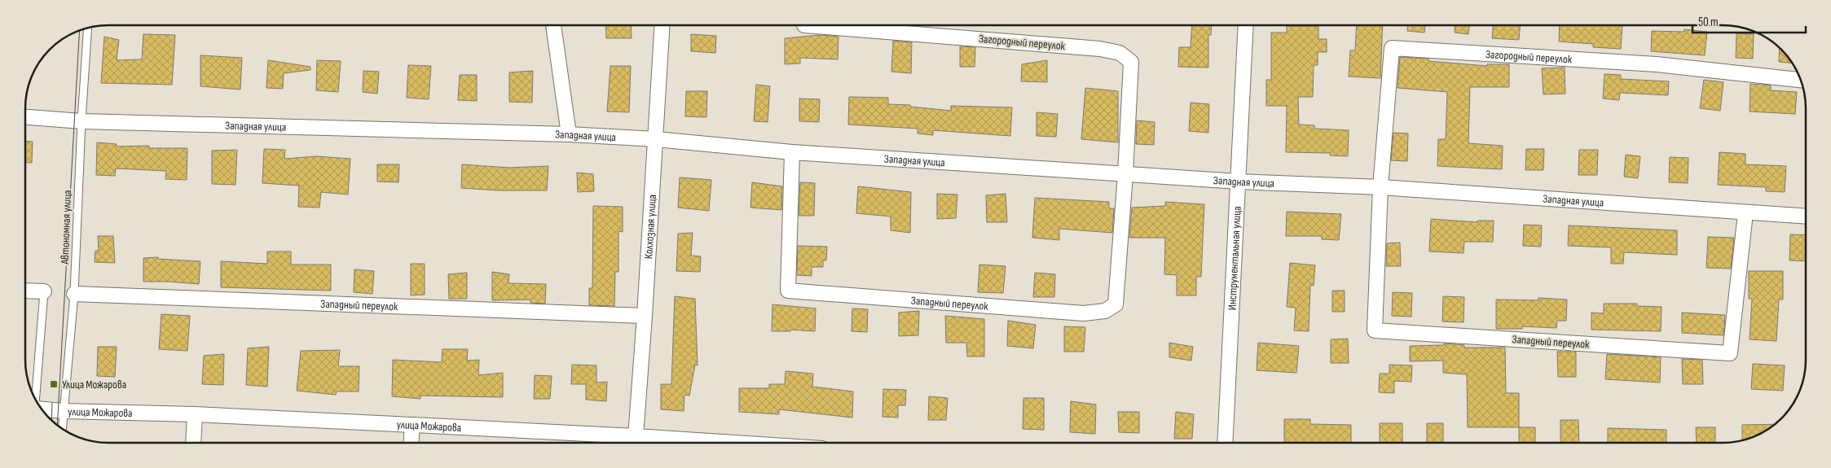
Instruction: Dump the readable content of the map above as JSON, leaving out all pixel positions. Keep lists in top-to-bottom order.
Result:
{
  "streets": {
    "street": [
      "Загородный переулок",
      "Западная улица",
      "Колхозная улица",
      "Инструментальная улица",
      "Западный переулок",
      "улица Можарова"
    ],
    "lane": ["Автономная улица"]
  },
  "crossings": [
    ["Загородный переулок", "Западная улица"],
    ["Загородный переулок", "Западный переулок"],
    ["Западная улица", "Автономная улица"],
    ["Западная улица", "Колхозная улица"],
    ["Западная улица", "Инструментальная улица"],
    ["Западная улица", "Западный переулок"],
    ["Автономная улица", "Западный переулок"],
    ["Автономная улица", "улица Можарова"],
    ["Колхозная улица", "Западный переулок"],
    ["Колхозная улица", "улица Можарова"]
  ],
  "places": {
    "transit": ["Улица Можарова"]
  },
  "scale_bar": "50 m"
}
